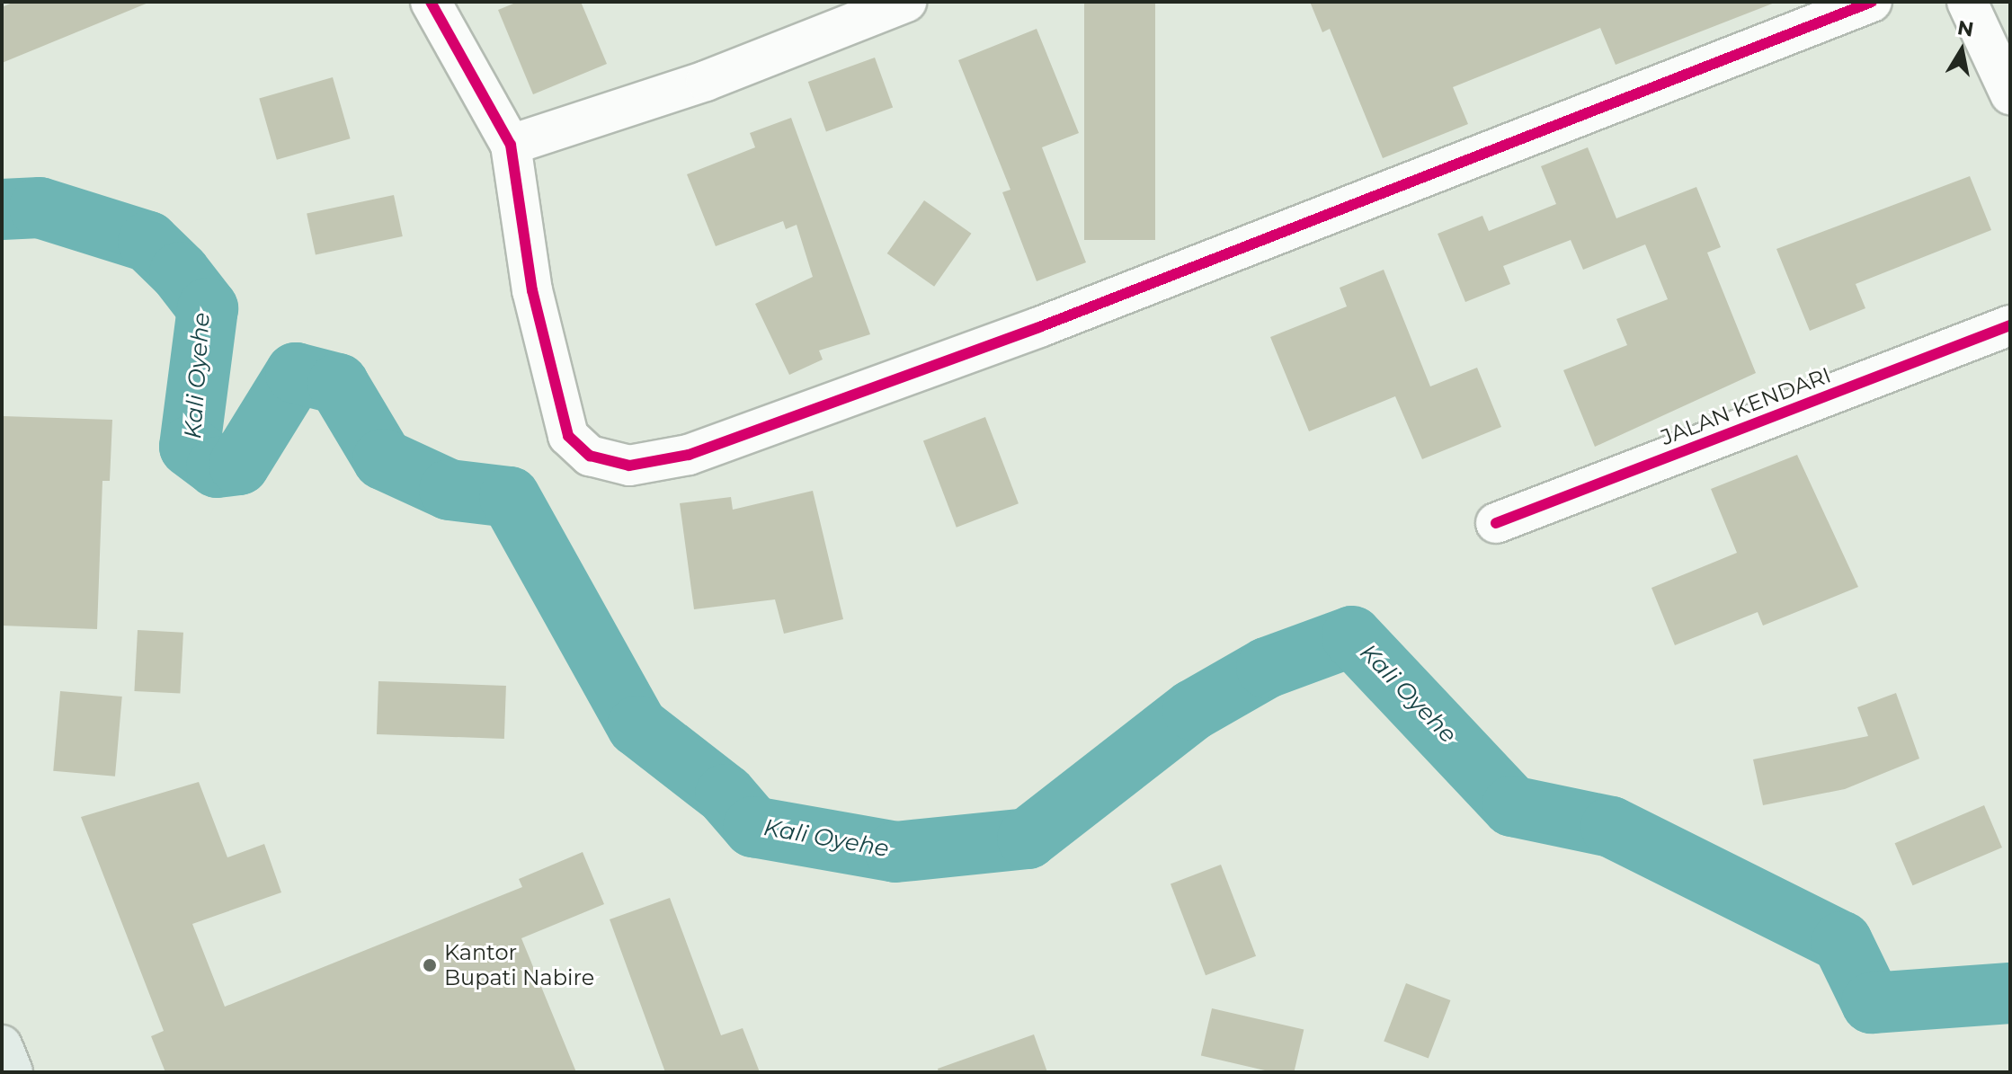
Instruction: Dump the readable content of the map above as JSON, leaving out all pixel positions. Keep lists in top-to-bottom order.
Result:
{
  "streets": {
    "street": ["JALAN KENDARI"]
  },
  "water": ["Kali Oyehe"],
  "places": ["Kantor Bupati Nabire"],
  "north": "top"
}
